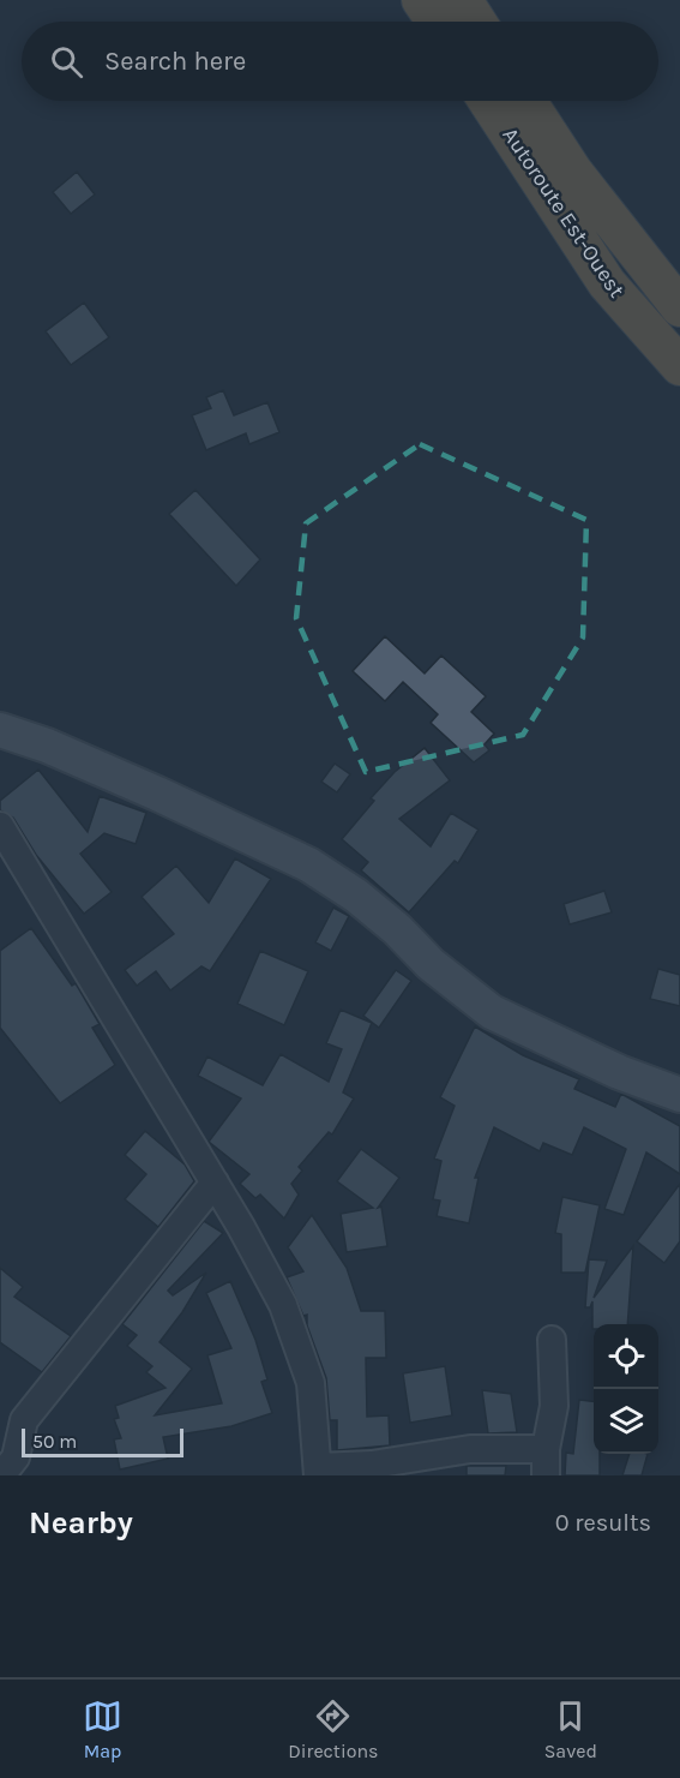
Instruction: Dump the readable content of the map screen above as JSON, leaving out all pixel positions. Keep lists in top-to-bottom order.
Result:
{
  "streets": {
    "highway": ["Autoroute Est-Ouest"]
  },
  "scale_bar": "50 m",
  "page": {
    "search": "Search here",
    "scale": "50 m",
    "heading": ["Nearby", "0 results"],
    "nav": ["Map", "Directions", "Saved"]
  }
}
